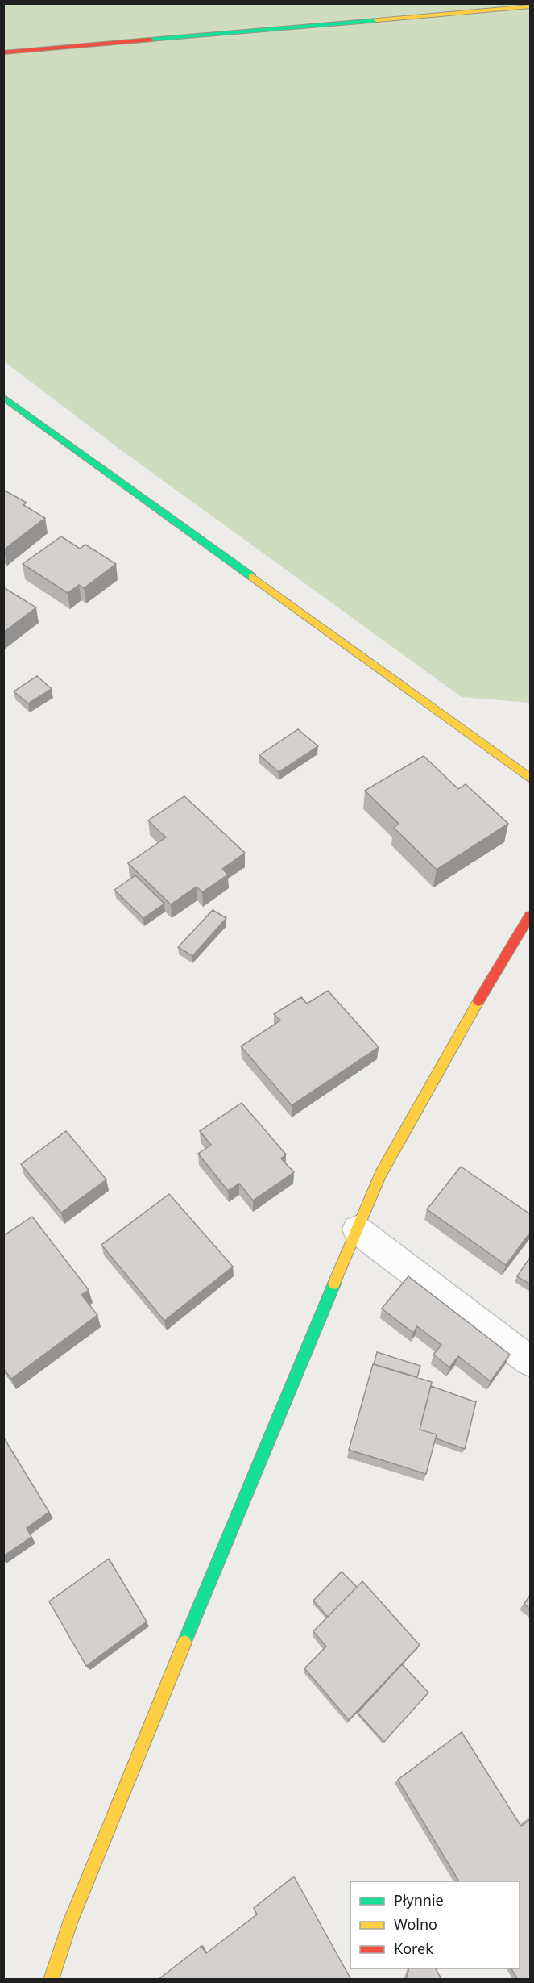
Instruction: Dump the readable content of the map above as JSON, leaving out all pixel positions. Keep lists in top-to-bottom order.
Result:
{
  "legend": ["Płynnie", "Wolno", "Korek"]
}
